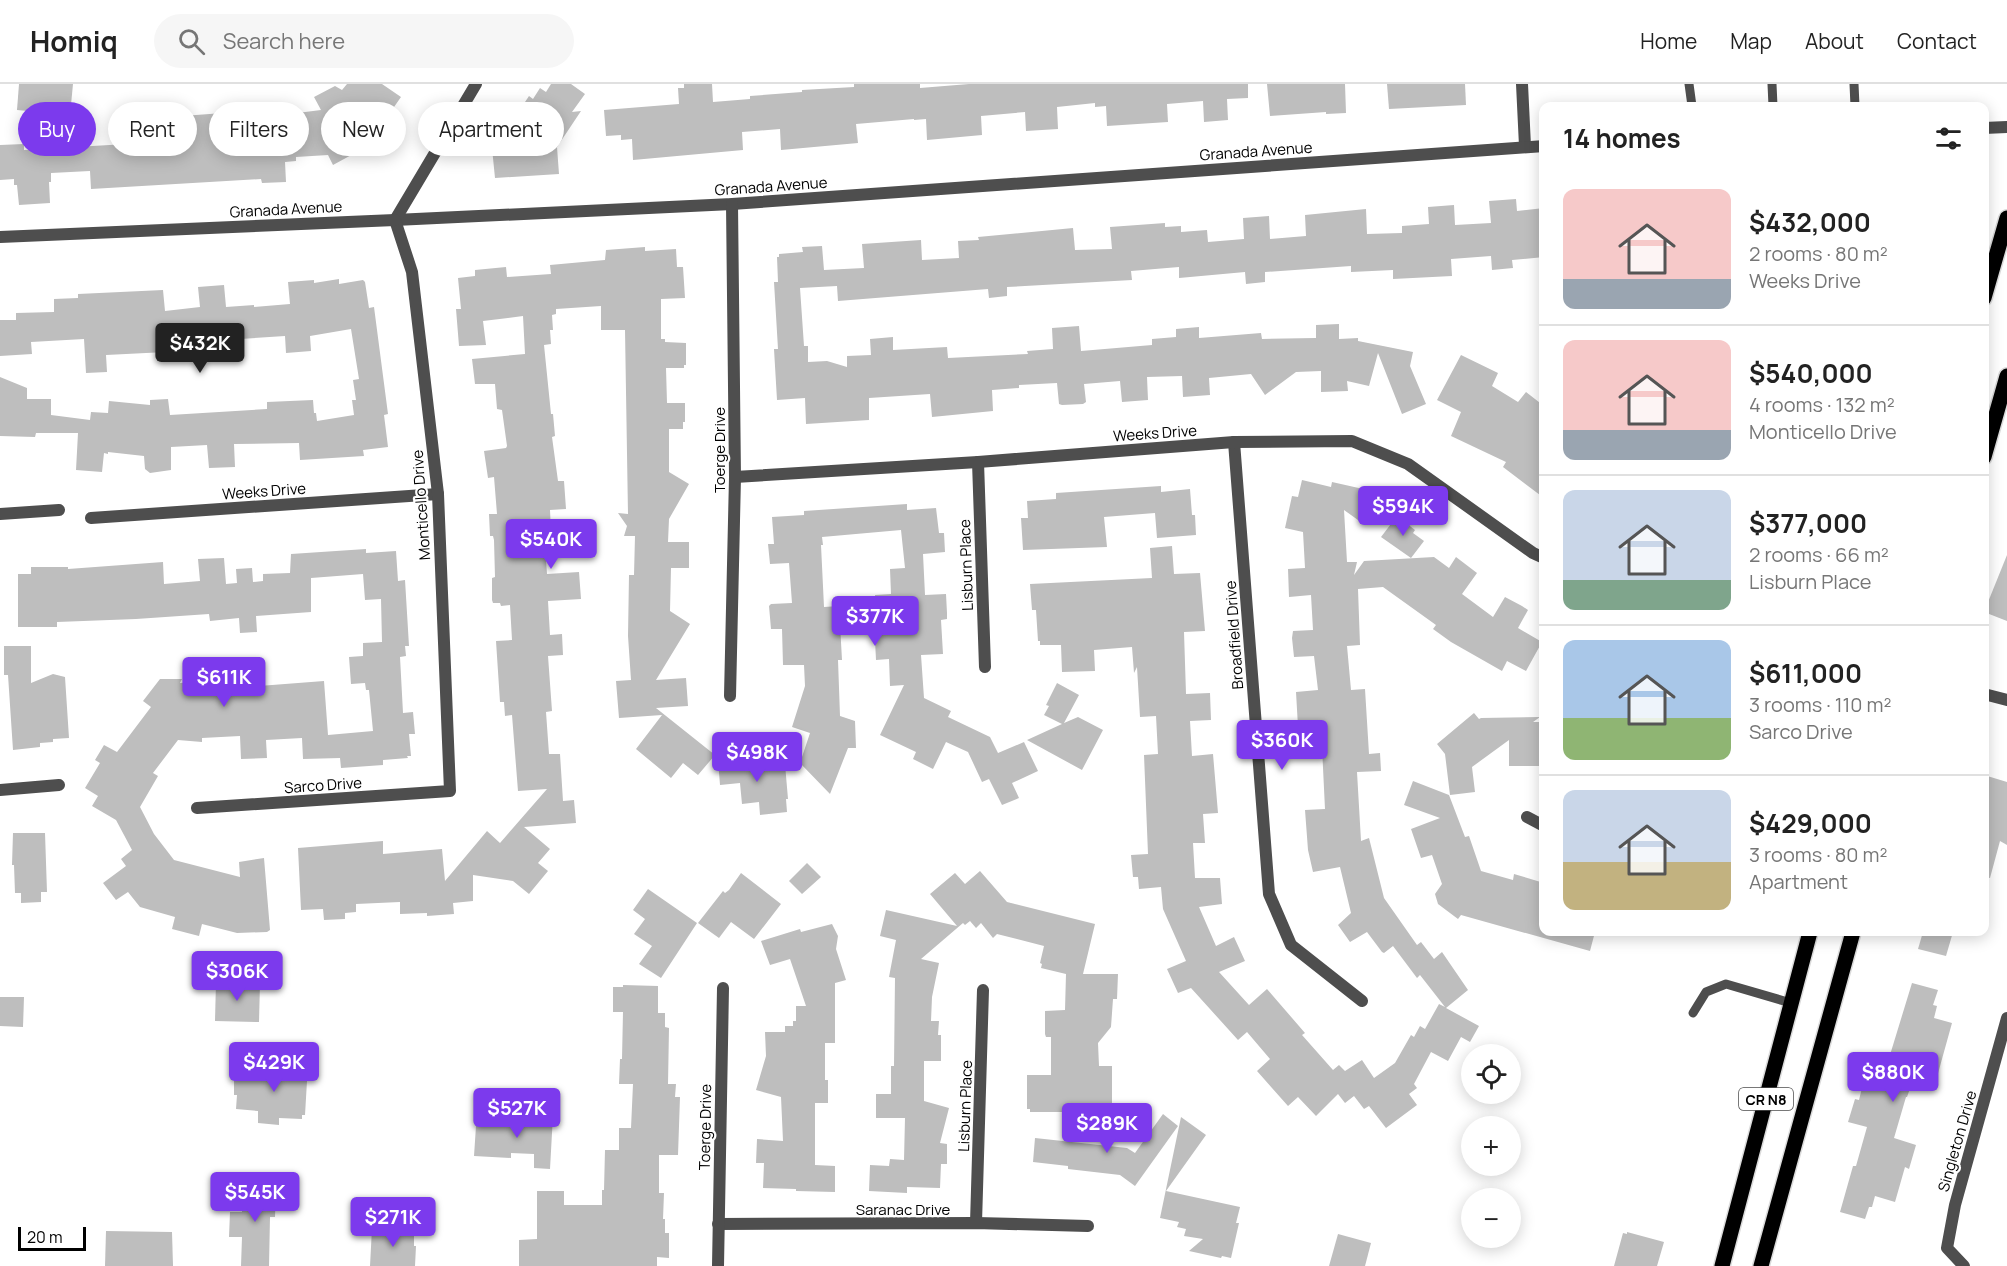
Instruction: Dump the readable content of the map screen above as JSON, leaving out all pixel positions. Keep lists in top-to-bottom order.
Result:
{
  "streets": {
    "main road": ["CR N8"],
    "street": [
      "Granada Avenue",
      "Weeks Drive",
      "Toerge Drive",
      "Monticello Drive",
      "Lisburn Place",
      "Broadfield Drive",
      "Sarco Drive",
      "Singleton Drive",
      "Saranac Drive"
    ]
  },
  "crossings": [
    ["Granada Avenue", "Toerge Drive"],
    ["Granada Avenue", "Monticello Drive"],
    ["Weeks Drive", "Toerge Drive"],
    ["Weeks Drive", "Monticello Drive"],
    ["Weeks Drive", "Lisburn Place"],
    ["Weeks Drive", "Broadfield Drive"],
    ["Toerge Drive", "Saranac Drive"],
    ["Monticello Drive", "Sarco Drive"],
    ["Lisburn Place", "Saranac Drive"]
  ],
  "scale_bar": "20 m",
  "page": {
    "header": "Homiq",
    "search": "Search here",
    "nav": [
      "Home",
      "Map",
      "About",
      "Contact"
    ],
    "chip": [
      "Buy",
      "Rent",
      "Filters",
      "New",
      "Apartment"
    ],
    "heading": "14 homes",
    "list": [
      {
        "name": "$432,000",
        "note": "2 rooms · 80 m² · Weeks Drive"
      },
      {
        "name": "$540,000",
        "note": "4 rooms · 132 m² · Monticello Drive"
      },
      {
        "name": "$377,000",
        "note": "2 rooms · 66 m² · Lisburn Place"
      },
      {
        "name": "$611,000",
        "note": "3 rooms · 110 m² · Sarco Drive"
      },
      {
        "name": "$429,000",
        "note": "3 rooms · 80 m² · Apartment"
      }
    ],
    "price": [
      "$432K",
      "$594K",
      "$540K",
      "$377K",
      "$611K",
      "$360K",
      "$498K",
      "$306K",
      "$429K",
      "$880K",
      "$527K",
      "$289K",
      "$545K",
      "$271K"
    ],
    "map_buttons": ["+", "−"],
    "scale": "20 m"
  }
}
